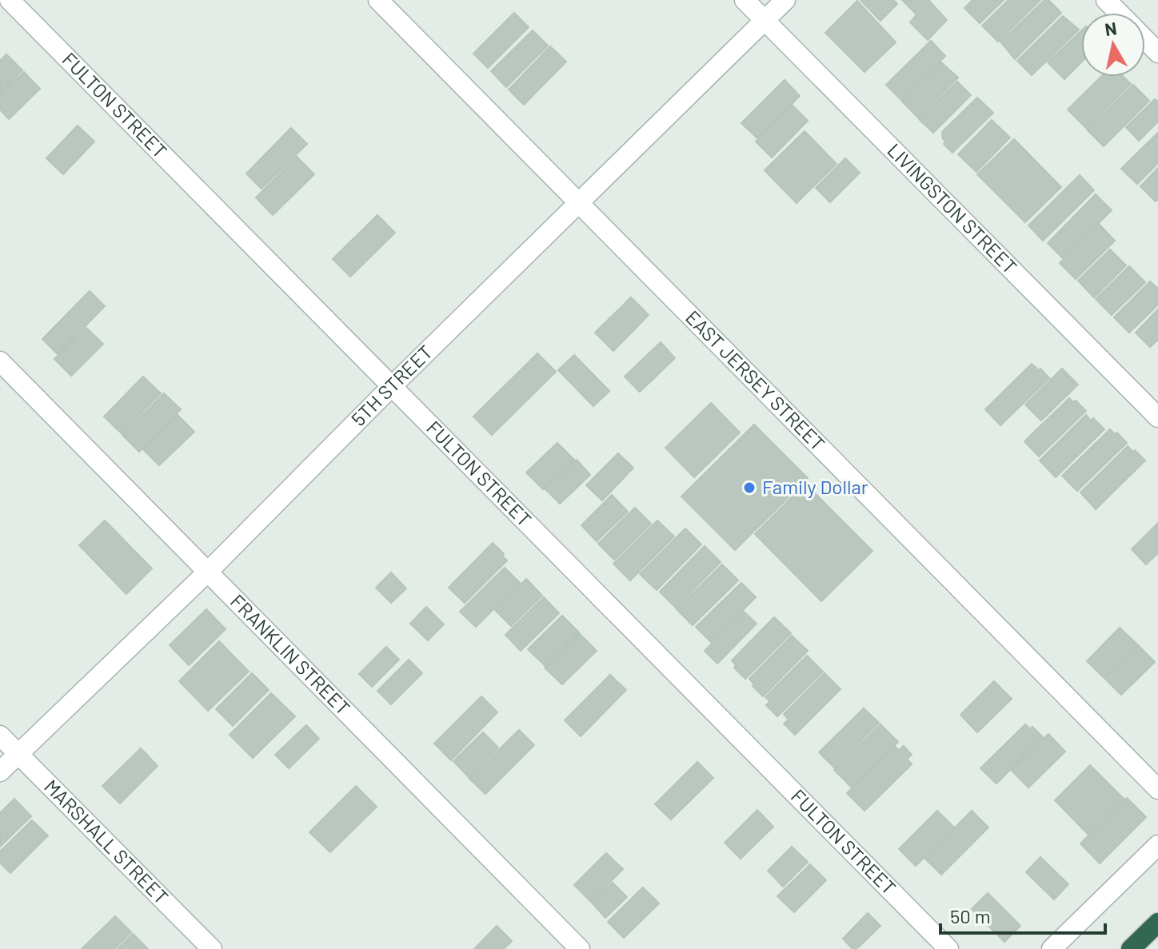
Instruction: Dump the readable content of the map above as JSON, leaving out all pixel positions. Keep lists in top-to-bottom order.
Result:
{
  "streets": {
    "street": [
      "FULTON STREET",
      "LIVINGSTON STREET",
      "EAST JERSEY STREET",
      "5TH STREET",
      "FRANKLIN STREET",
      "MARSHALL STREET"
    ]
  },
  "crossings": [
    ["FULTON STREET", "5TH STREET"],
    ["LIVINGSTON STREET", "5TH STREET"],
    ["EAST JERSEY STREET", "5TH STREET"],
    ["5TH STREET", "FRANKLIN STREET"],
    ["5TH STREET", "MARSHALL STREET"]
  ],
  "places": ["Family Dollar"],
  "scale_bar": "50 m",
  "north": "top"
}
